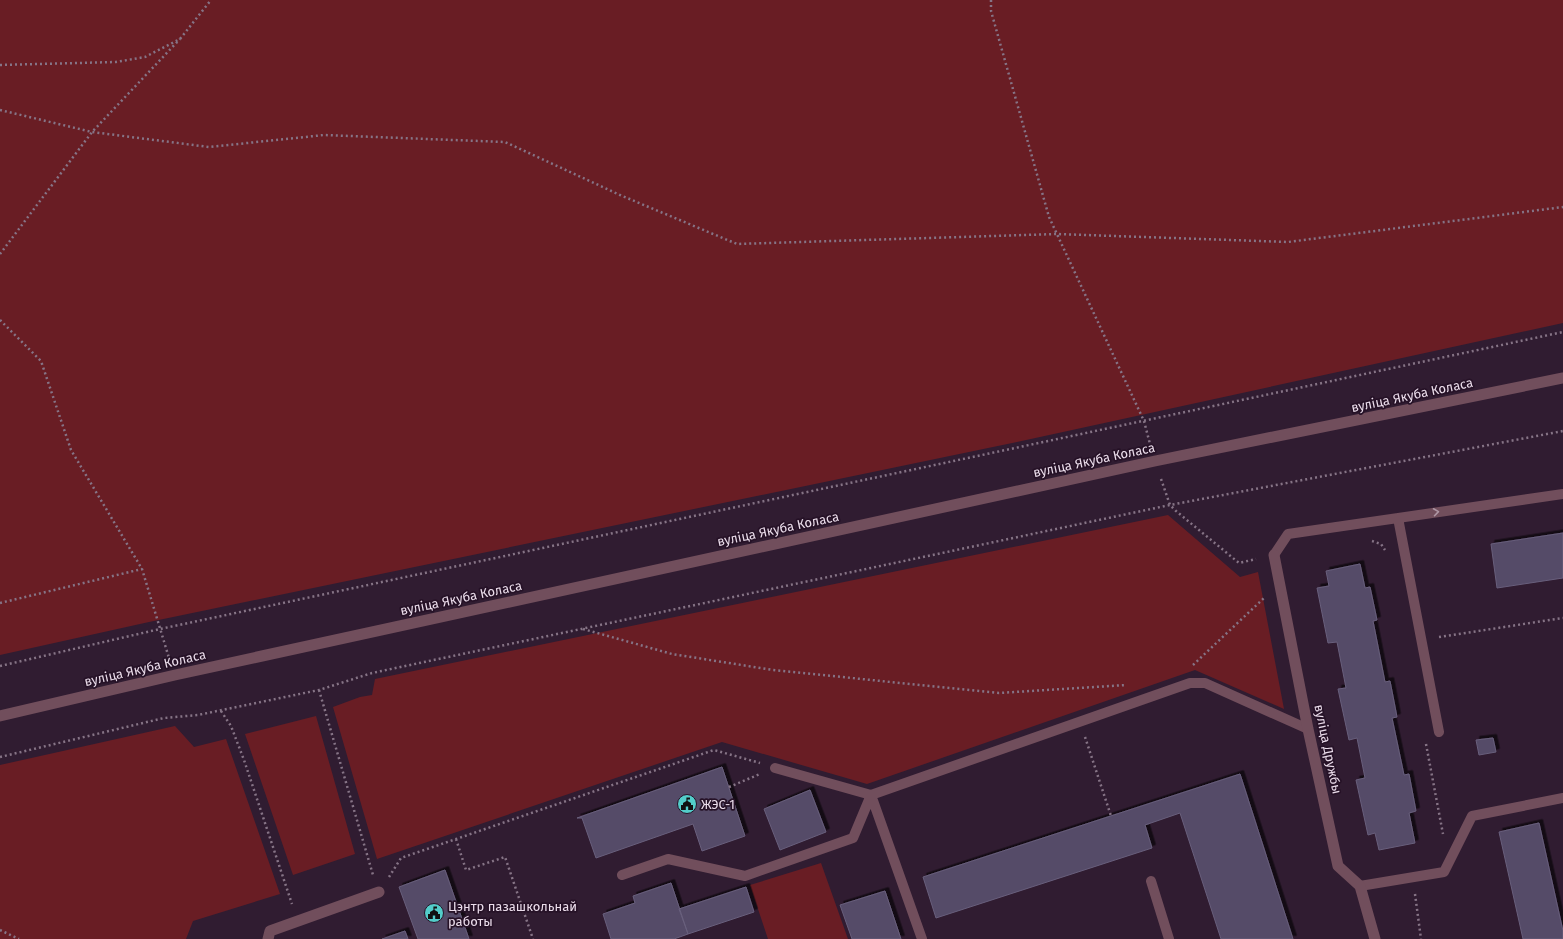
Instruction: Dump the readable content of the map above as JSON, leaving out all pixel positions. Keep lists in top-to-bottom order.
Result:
{
  "streets": {
    "street": ["вуліца Якуба Коласа", "вуліца Дружбы"]
  },
  "places": {
    "public building": ["ЖЭС-1", "Цэнтр пазашкольнай работы"]
  }
}
